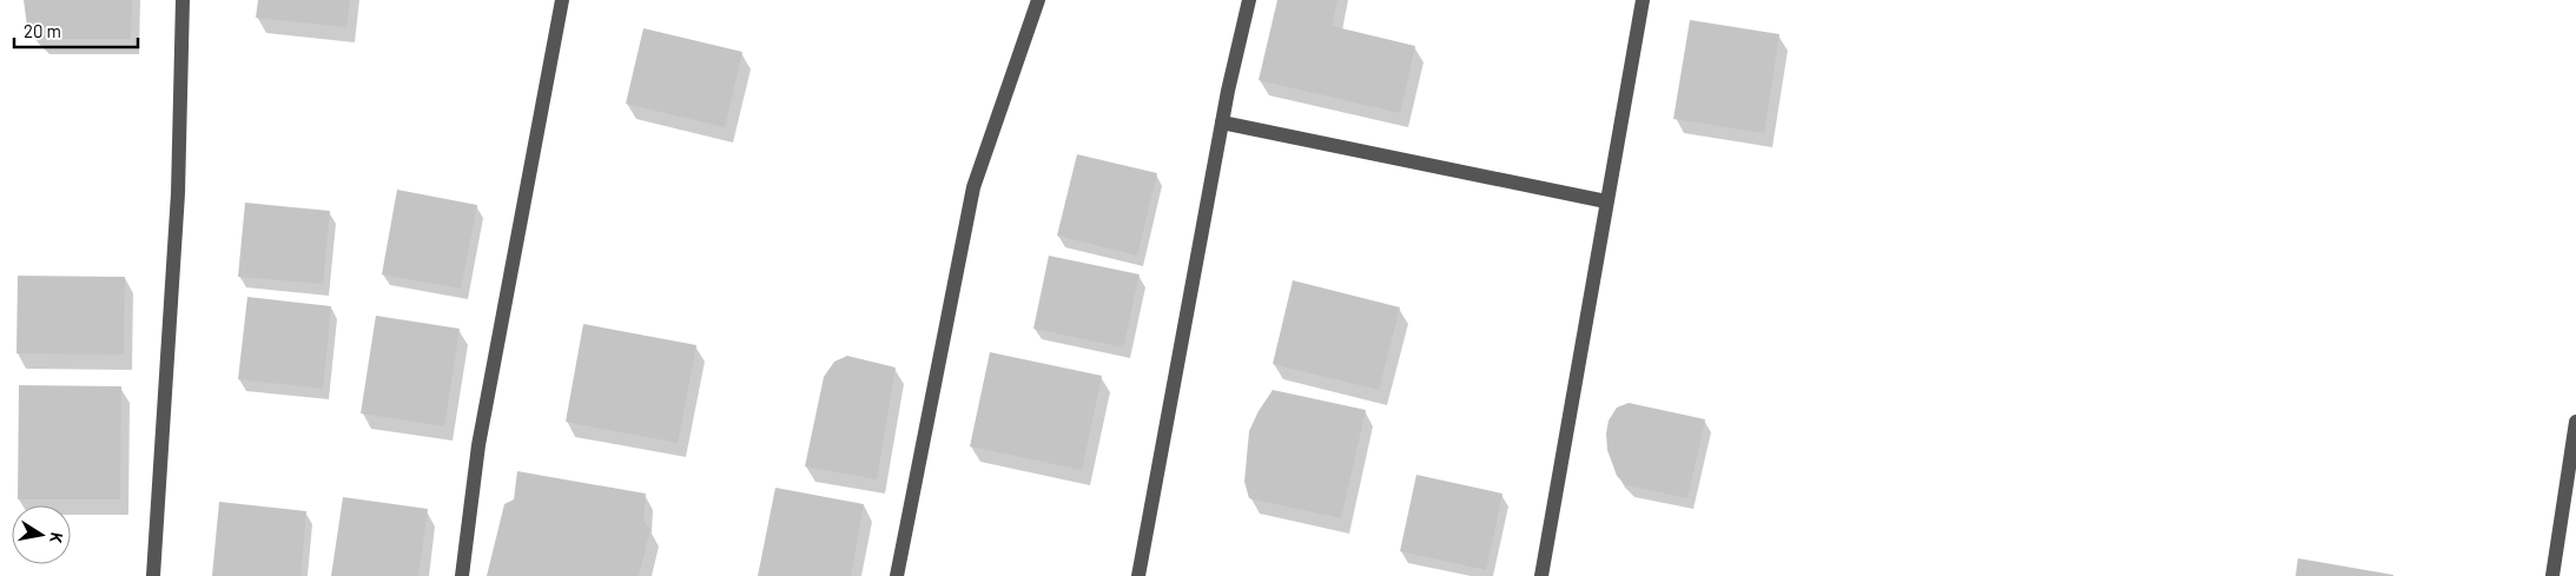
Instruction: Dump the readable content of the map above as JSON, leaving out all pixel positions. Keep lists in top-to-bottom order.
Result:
{
  "scale_bar": "20 m",
  "north": "right"
}
